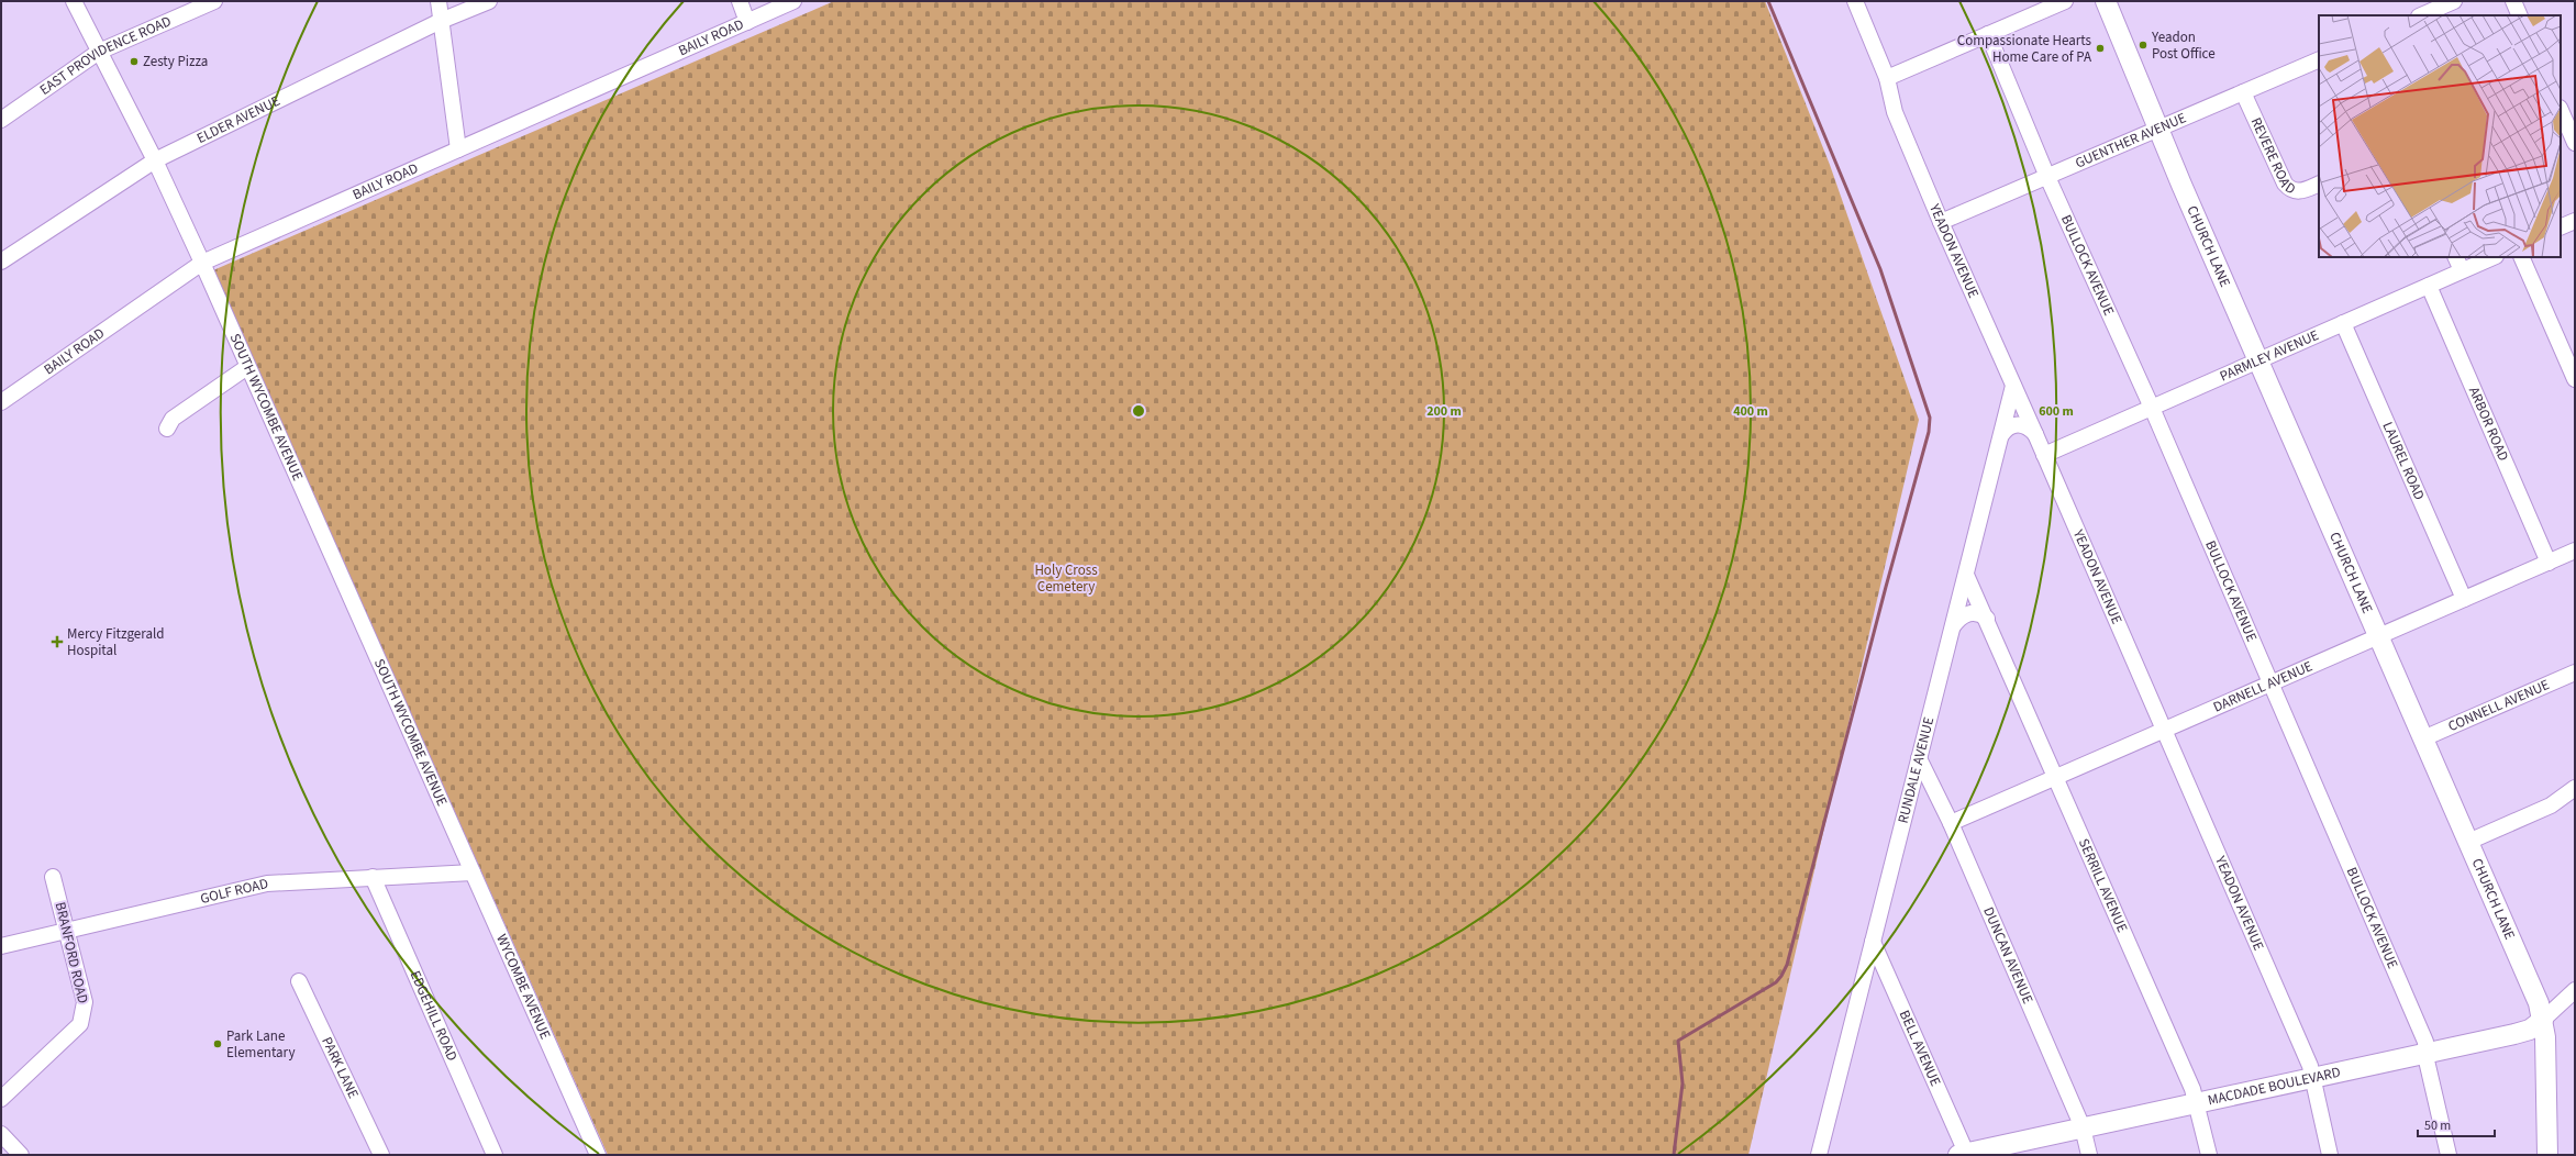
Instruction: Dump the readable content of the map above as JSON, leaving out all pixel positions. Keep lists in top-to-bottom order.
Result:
{
  "streets": {
    "main road": ["CHURCH LANE", "MACDADE BOULEVARD"],
    "street": [
      "BAILY ROAD",
      "EAST PROVIDENCE ROAD",
      "ELDER AVENUE",
      "GUENTHER AVENUE",
      "REVERE ROAD",
      "YEADON AVENUE",
      "BULLOCK AVENUE",
      "PARMLEY AVENUE",
      "SOUTH WYCOMBE AVENUE",
      "ARBOR ROAD",
      "LAUREL ROAD",
      "DARNELL AVENUE",
      "CONNELL AVENUE",
      "RUNDALE AVENUE",
      "SERRILL AVENUE",
      "GOLF ROAD",
      "BRANFORD ROAD",
      "DUNCAN AVENUE",
      "WYCOMBE AVENUE",
      "EDGEHILL ROAD",
      "BELL AVENUE",
      "PARK LANE"
    ]
  },
  "crossings": [
    ["BAILY ROAD", "SOUTH WYCOMBE AVENUE"],
    ["EAST PROVIDENCE ROAD", "SOUTH WYCOMBE AVENUE"],
    ["ELDER AVENUE", "SOUTH WYCOMBE AVENUE"],
    ["GUENTHER AVENUE", "REVERE ROAD"],
    ["GUENTHER AVENUE", "CHURCH LANE"],
    ["GUENTHER AVENUE", "YEADON AVENUE"],
    ["GUENTHER AVENUE", "BULLOCK AVENUE"],
    ["CHURCH LANE", "PARMLEY AVENUE"],
    ["CHURCH LANE", "DARNELL AVENUE"],
    ["CHURCH LANE", "CONNELL AVENUE"],
    ["CHURCH LANE", "MACDADE BOULEVARD"],
    ["YEADON AVENUE", "PARMLEY AVENUE"],
    ["YEADON AVENUE", "DARNELL AVENUE"],
    ["YEADON AVENUE", "RUNDALE AVENUE"],
    ["YEADON AVENUE", "MACDADE BOULEVARD"],
    ["BULLOCK AVENUE", "PARMLEY AVENUE"],
    ["BULLOCK AVENUE", "DARNELL AVENUE"],
    ["BULLOCK AVENUE", "MACDADE BOULEVARD"],
    ["PARMLEY AVENUE", "ARBOR ROAD"],
    ["PARMLEY AVENUE", "LAUREL ROAD"],
    ["SOUTH WYCOMBE AVENUE", "WYCOMBE AVENUE"],
    ["ARBOR ROAD", "DARNELL AVENUE"],
    ["LAUREL ROAD", "DARNELL AVENUE"],
    ["DARNELL AVENUE", "SERRILL AVENUE"],
    ["DARNELL AVENUE", "DUNCAN AVENUE"],
    ["RUNDALE AVENUE", "SERRILL AVENUE"],
    ["RUNDALE AVENUE", "DUNCAN AVENUE"],
    ["RUNDALE AVENUE", "BELL AVENUE"],
    ["SERRILL AVENUE", "MACDADE BOULEVARD"],
    ["GOLF ROAD", "BRANFORD ROAD"],
    ["GOLF ROAD", "WYCOMBE AVENUE"],
    ["GOLF ROAD", "EDGEHILL ROAD"],
    ["DUNCAN AVENUE", "MACDADE BOULEVARD"],
    ["BELL AVENUE", "MACDADE BOULEVARD"]
  ],
  "parks": ["Holy Cross Cemetery"],
  "places": {
    "other": [
      "Yeadon Post Office",
      "Compassionate Hearts Home Care of PA",
      "Zesty Pizza",
      "Park Lane Elementary"
    ],
    "health": ["Mercy Fitzgerald Hospital"]
  },
  "scale_bar": "50 m",
  "rings": ["200 m", "400 m", "600 m"]
}
